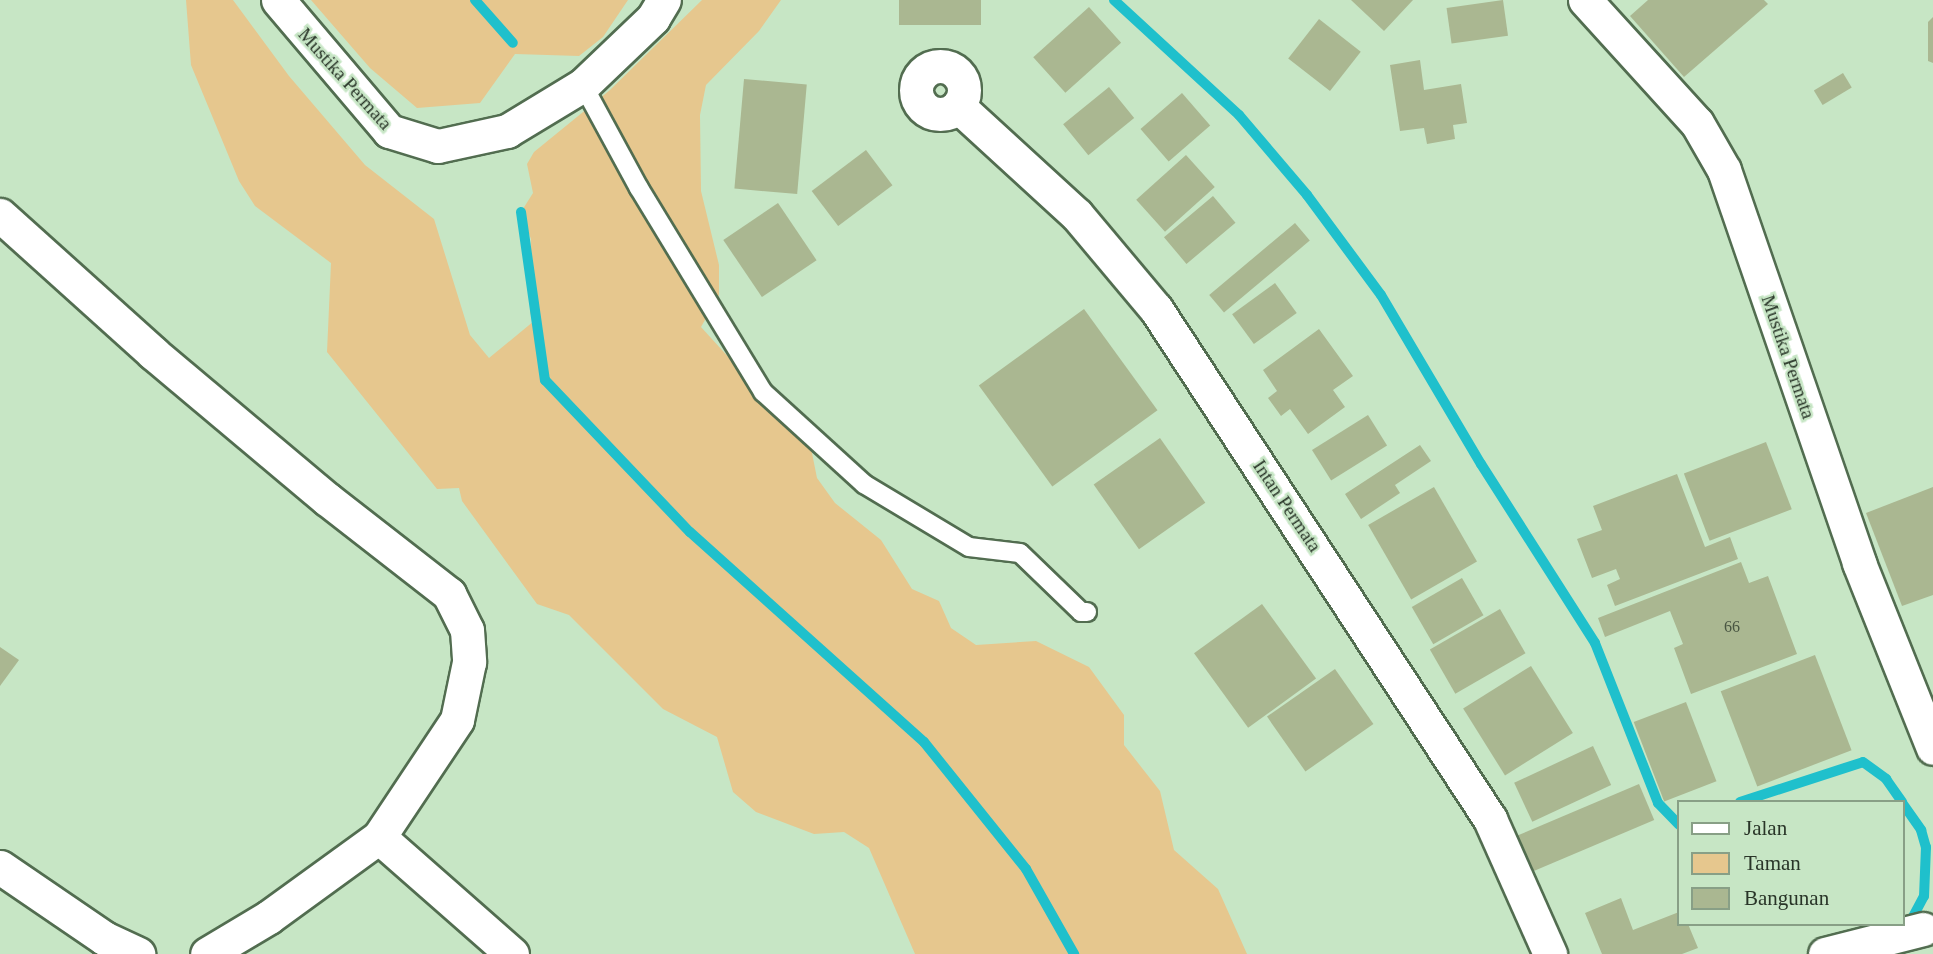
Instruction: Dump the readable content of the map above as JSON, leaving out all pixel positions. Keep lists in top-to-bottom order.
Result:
{
  "streets": {
    "street": ["Mustika Permata", "Intan Permata"]
  },
  "house_numbers": ["66"],
  "legend": ["Jalan", "Taman", "Bangunan"]
}
